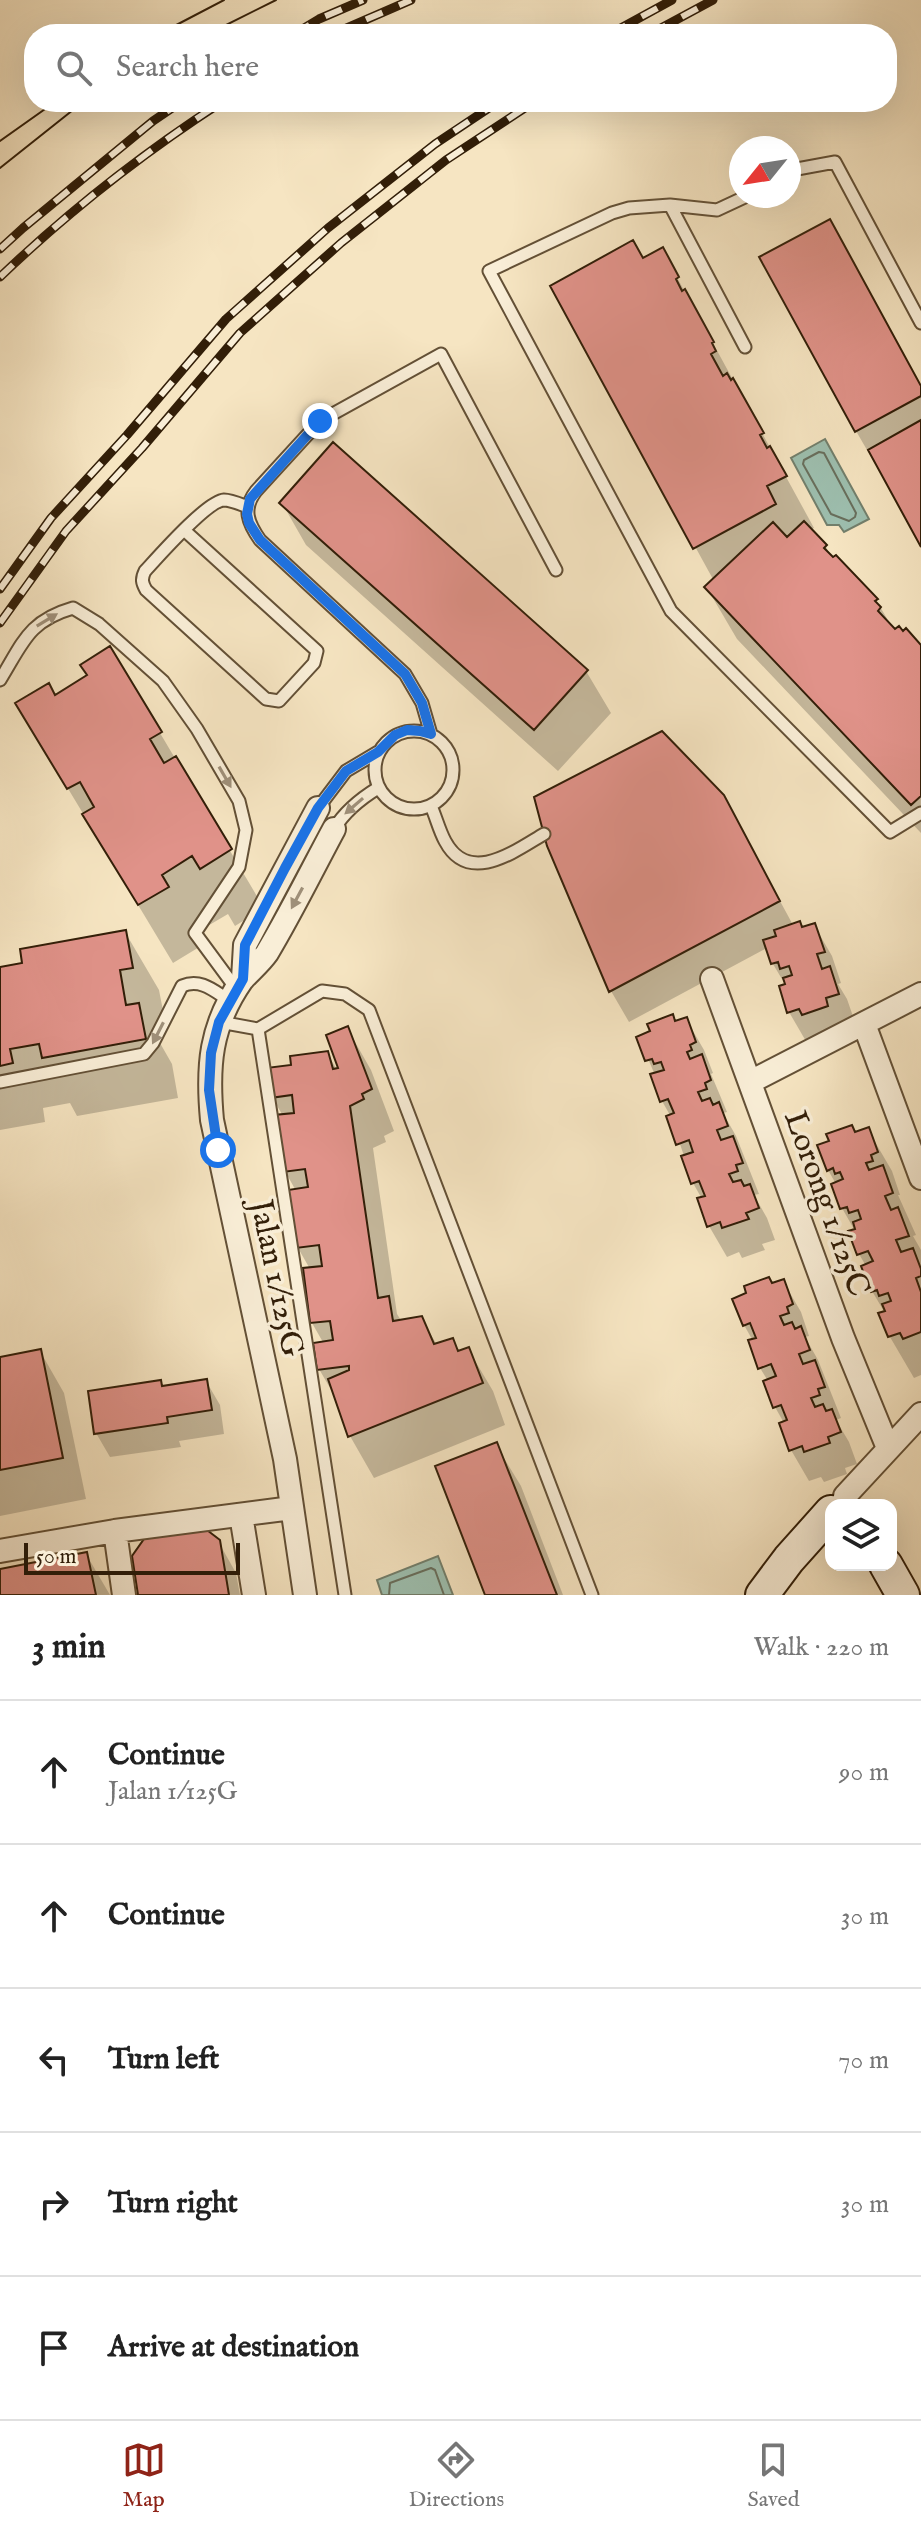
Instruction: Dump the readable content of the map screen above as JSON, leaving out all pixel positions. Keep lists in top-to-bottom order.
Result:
{
  "streets": {
    "street": ["Lorong 1/125C", "Jalan 1/125G"]
  },
  "scale_bar": "50 m",
  "north": "bottom left",
  "page": {
    "search": "Search here",
    "scale": "50 m",
    "heading": ["3 min", "Walk · 220 m"],
    "list": [
      ["Continue", "Jalan 1/125G", "90 m"],
      ["Continue", "30 m"],
      ["Turn left", "70 m"],
      ["Turn right", "30 m"],
      "Arrive at destination"
    ],
    "nav": ["Map", "Directions", "Saved"]
  }
}
